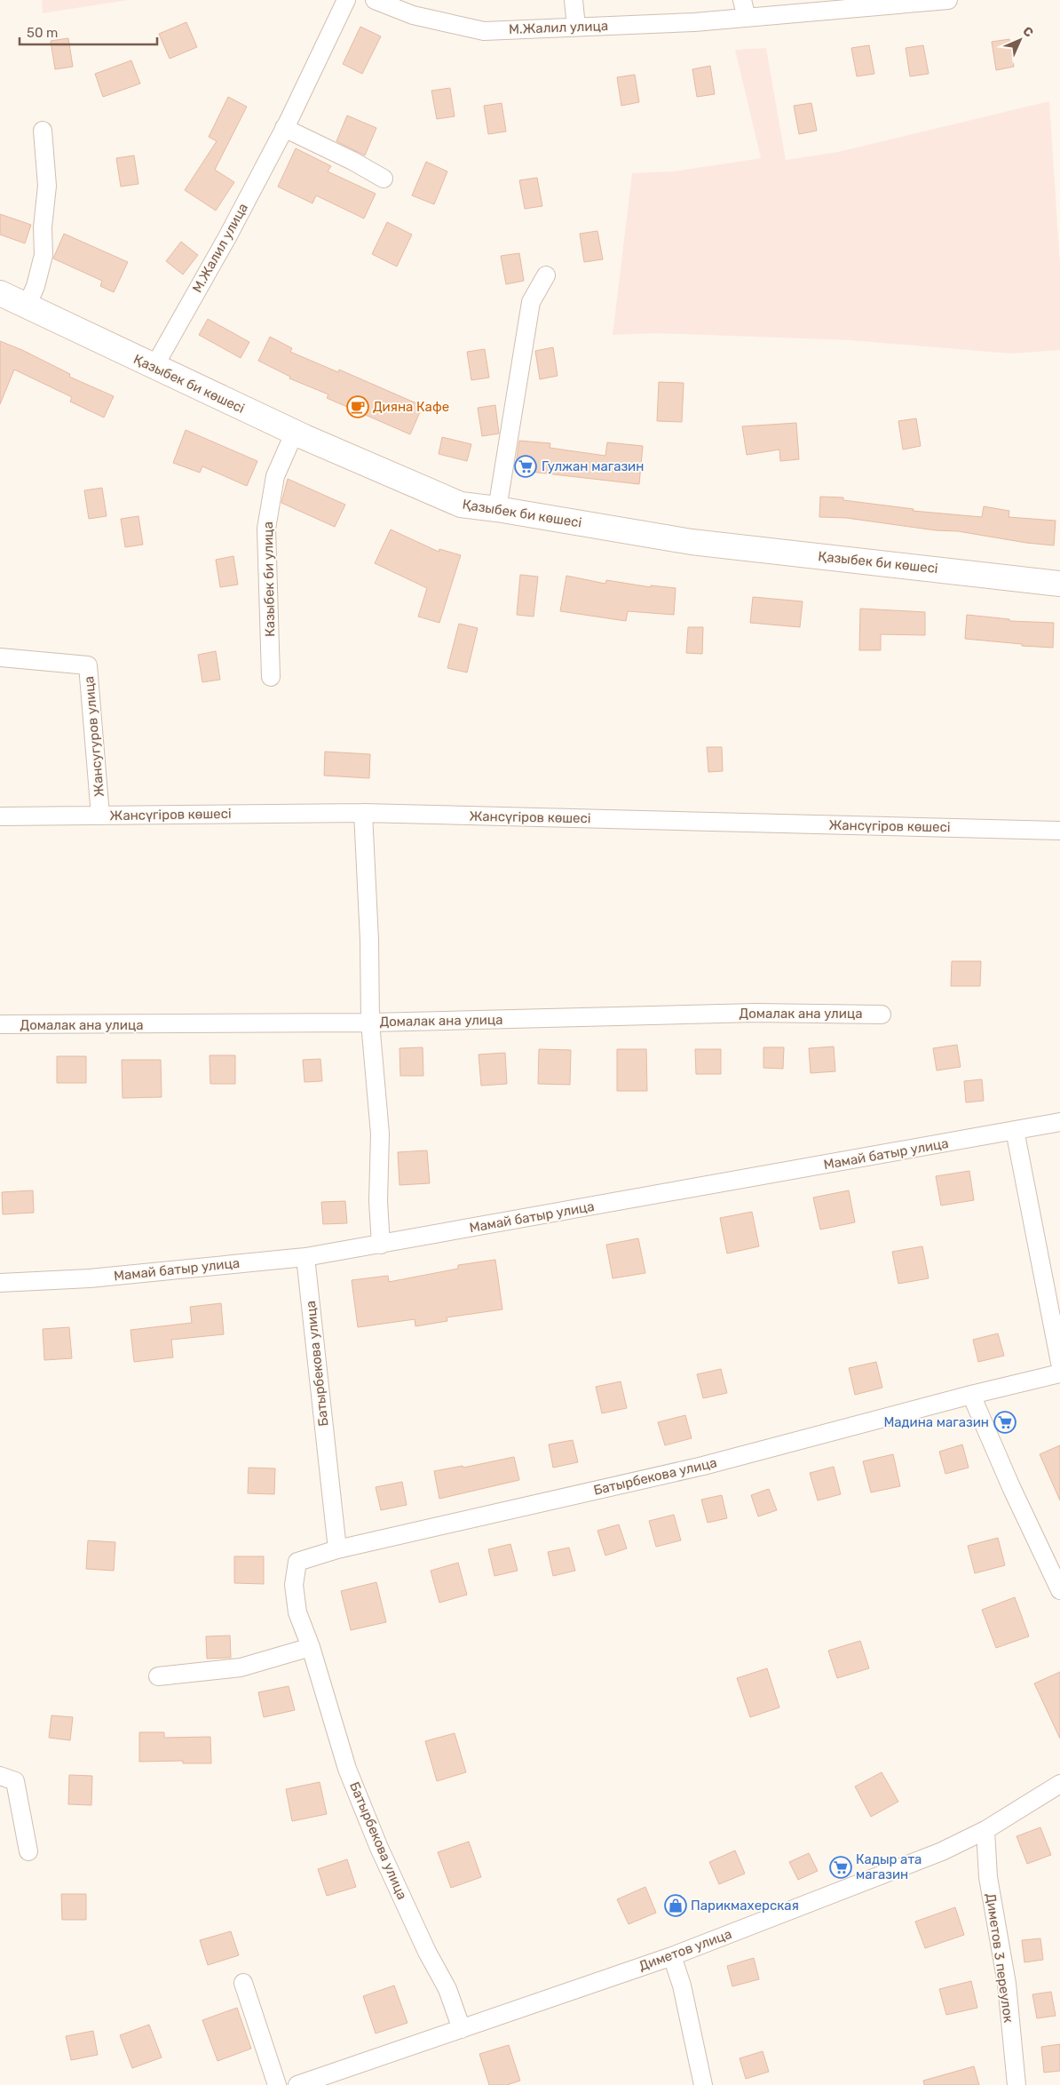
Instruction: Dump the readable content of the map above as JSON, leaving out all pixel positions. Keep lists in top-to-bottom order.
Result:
{
  "streets": {
    "main road": ["Қазыбек би көшесі"],
    "street": [
      "М.Жалил улица",
      "Казыбек би улица",
      "Жансугуров улица",
      "Жансүгіров көшесі",
      "Домалак ана улица",
      "Мамай батыр улица",
      "Батырбекова улица",
      "Диметов улица",
      "Диметов 3 переулок"
    ]
  },
  "crossings": [
    ["М.Жалил улица", "Қазыбек би көшесі"],
    ["Қазыбек би көшесі", "Казыбек би улица"],
    ["Жансугуров улица", "Жансүгіров көшесі"],
    ["Мамай батыр улица", "Батырбекова улица"],
    ["Батырбекова улица", "Диметов улица"],
    ["Диметов улица", "Диметов 3 переулок"]
  ],
  "places": {
    "cafe": ["Дияна Кафе"],
    "supermarket": ["Гулжан магазин", "Мадина магазин", "Кадыр ата магазин"],
    "shop": ["Парикмахерская"]
  },
  "scale_bar": "50 m",
  "north": "top right"
}
